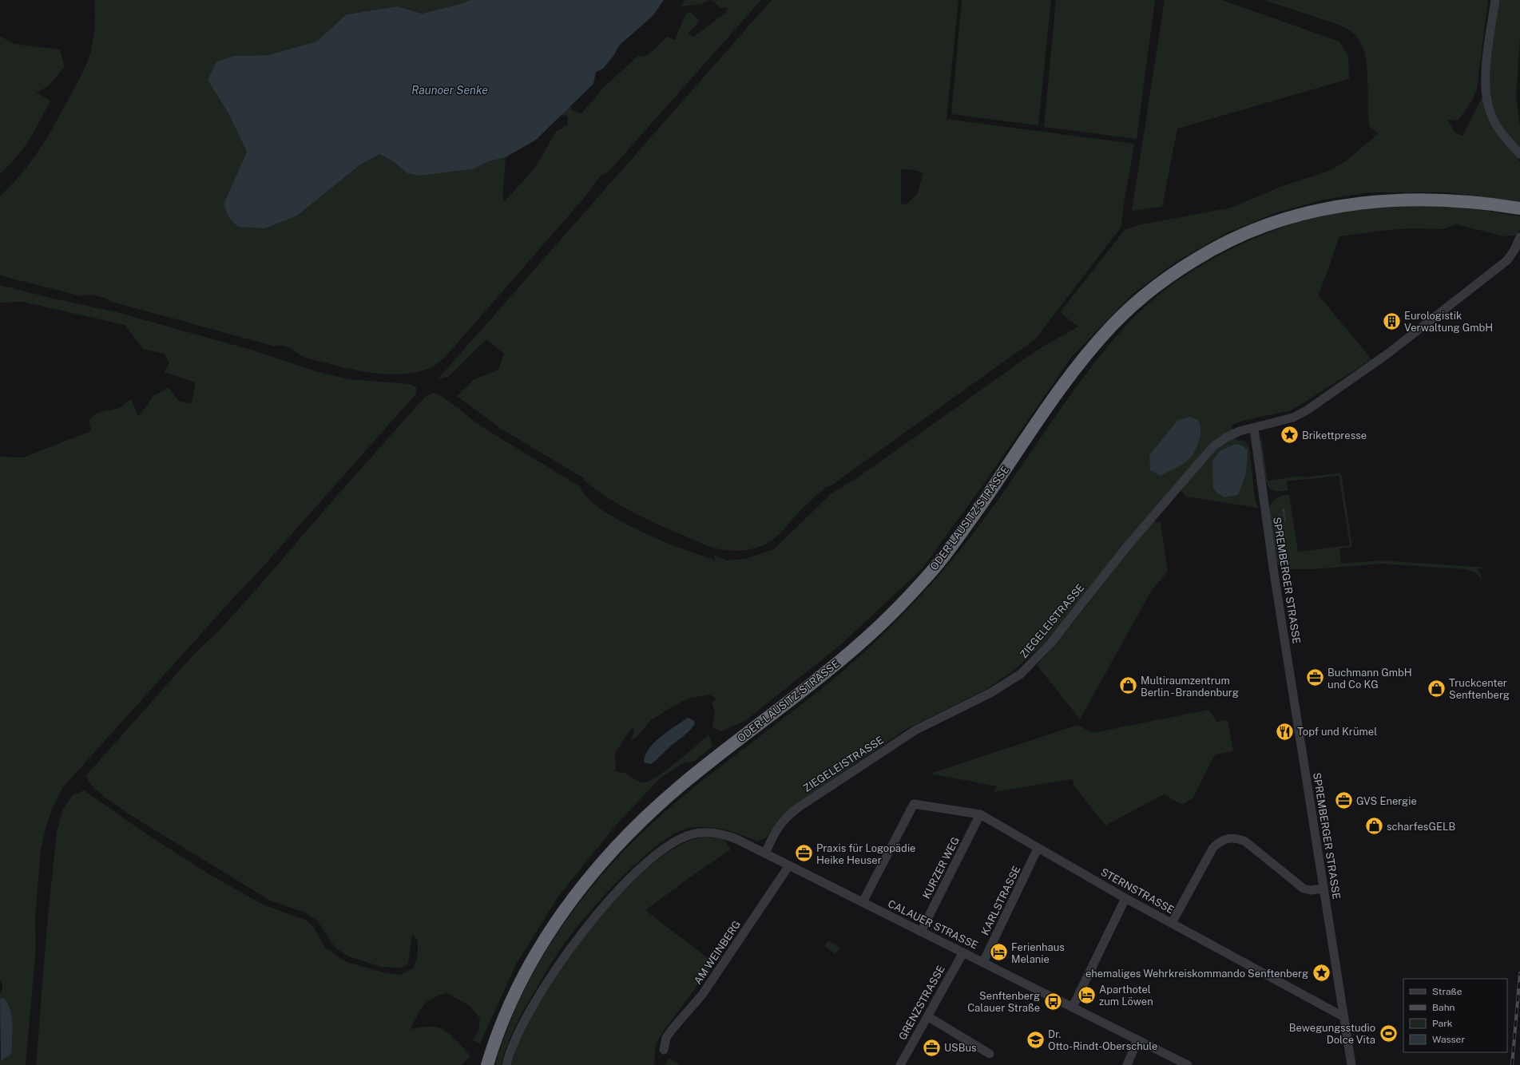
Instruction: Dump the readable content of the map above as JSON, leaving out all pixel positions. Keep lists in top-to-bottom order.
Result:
{
  "streets": {
    "highway": ["ODER-LAUSITZ-STRASSE"],
    "street": [
      "SPREMBERGER STRASSE",
      "ZIEGELEISTRASSE",
      "KURZER WEG",
      "STERNSTRASSE",
      "KARLSTRASSE",
      "CALAUER STRASSE",
      "AM WEINBERG",
      "GRENZSTRASSE"
    ]
  },
  "crossings": [
    ["SPREMBERGER STRASSE", "ZIEGELEISTRASSE"],
    ["SPREMBERGER STRASSE", "STERNSTRASSE"],
    ["ZIEGELEISTRASSE", "CALAUER STRASSE"],
    ["KURZER WEG", "STERNSTRASSE"],
    ["KURZER WEG", "CALAUER STRASSE"],
    ["STERNSTRASSE", "KARLSTRASSE"],
    ["STERNSTRASSE", "CALAUER STRASSE"],
    ["KARLSTRASSE", "CALAUER STRASSE"],
    ["CALAUER STRASSE", "AM WEINBERG"],
    ["CALAUER STRASSE", "GRENZSTRASSE"]
  ],
  "water": ["Raunoer Senke"],
  "places": {
    "building": ["Eurologistik Verwaltung GmbH"],
    "place": ["Brikettpresse", "ehemaliges Wehrkreiskommando Senftenberg"],
    "office": [
      "Buchmann GmbH und Co KG",
      "GVS Energie",
      "Praxis für Logopädie Heike Heuser",
      "USBus"
    ],
    "shop": ["Multiraumzentrum Berlin - Brandenburg", "Truckcenter Senftenberg", "scharfesGELB"],
    "restaurant": ["Topf und Krümel"],
    "hotel": ["Ferienhaus Melanie", "Aparthotel zum Löwen"],
    "bus stop": ["Senftenberg Calauer Straße"],
    "sports": ["Bewegungsstudio Dolce Vita"],
    "school or university": ["Dr. Otto-Rindt-Oberschule"]
  },
  "legend": [
    "Straße",
    "Bahn",
    "Park",
    "Wasser"
  ]
}
